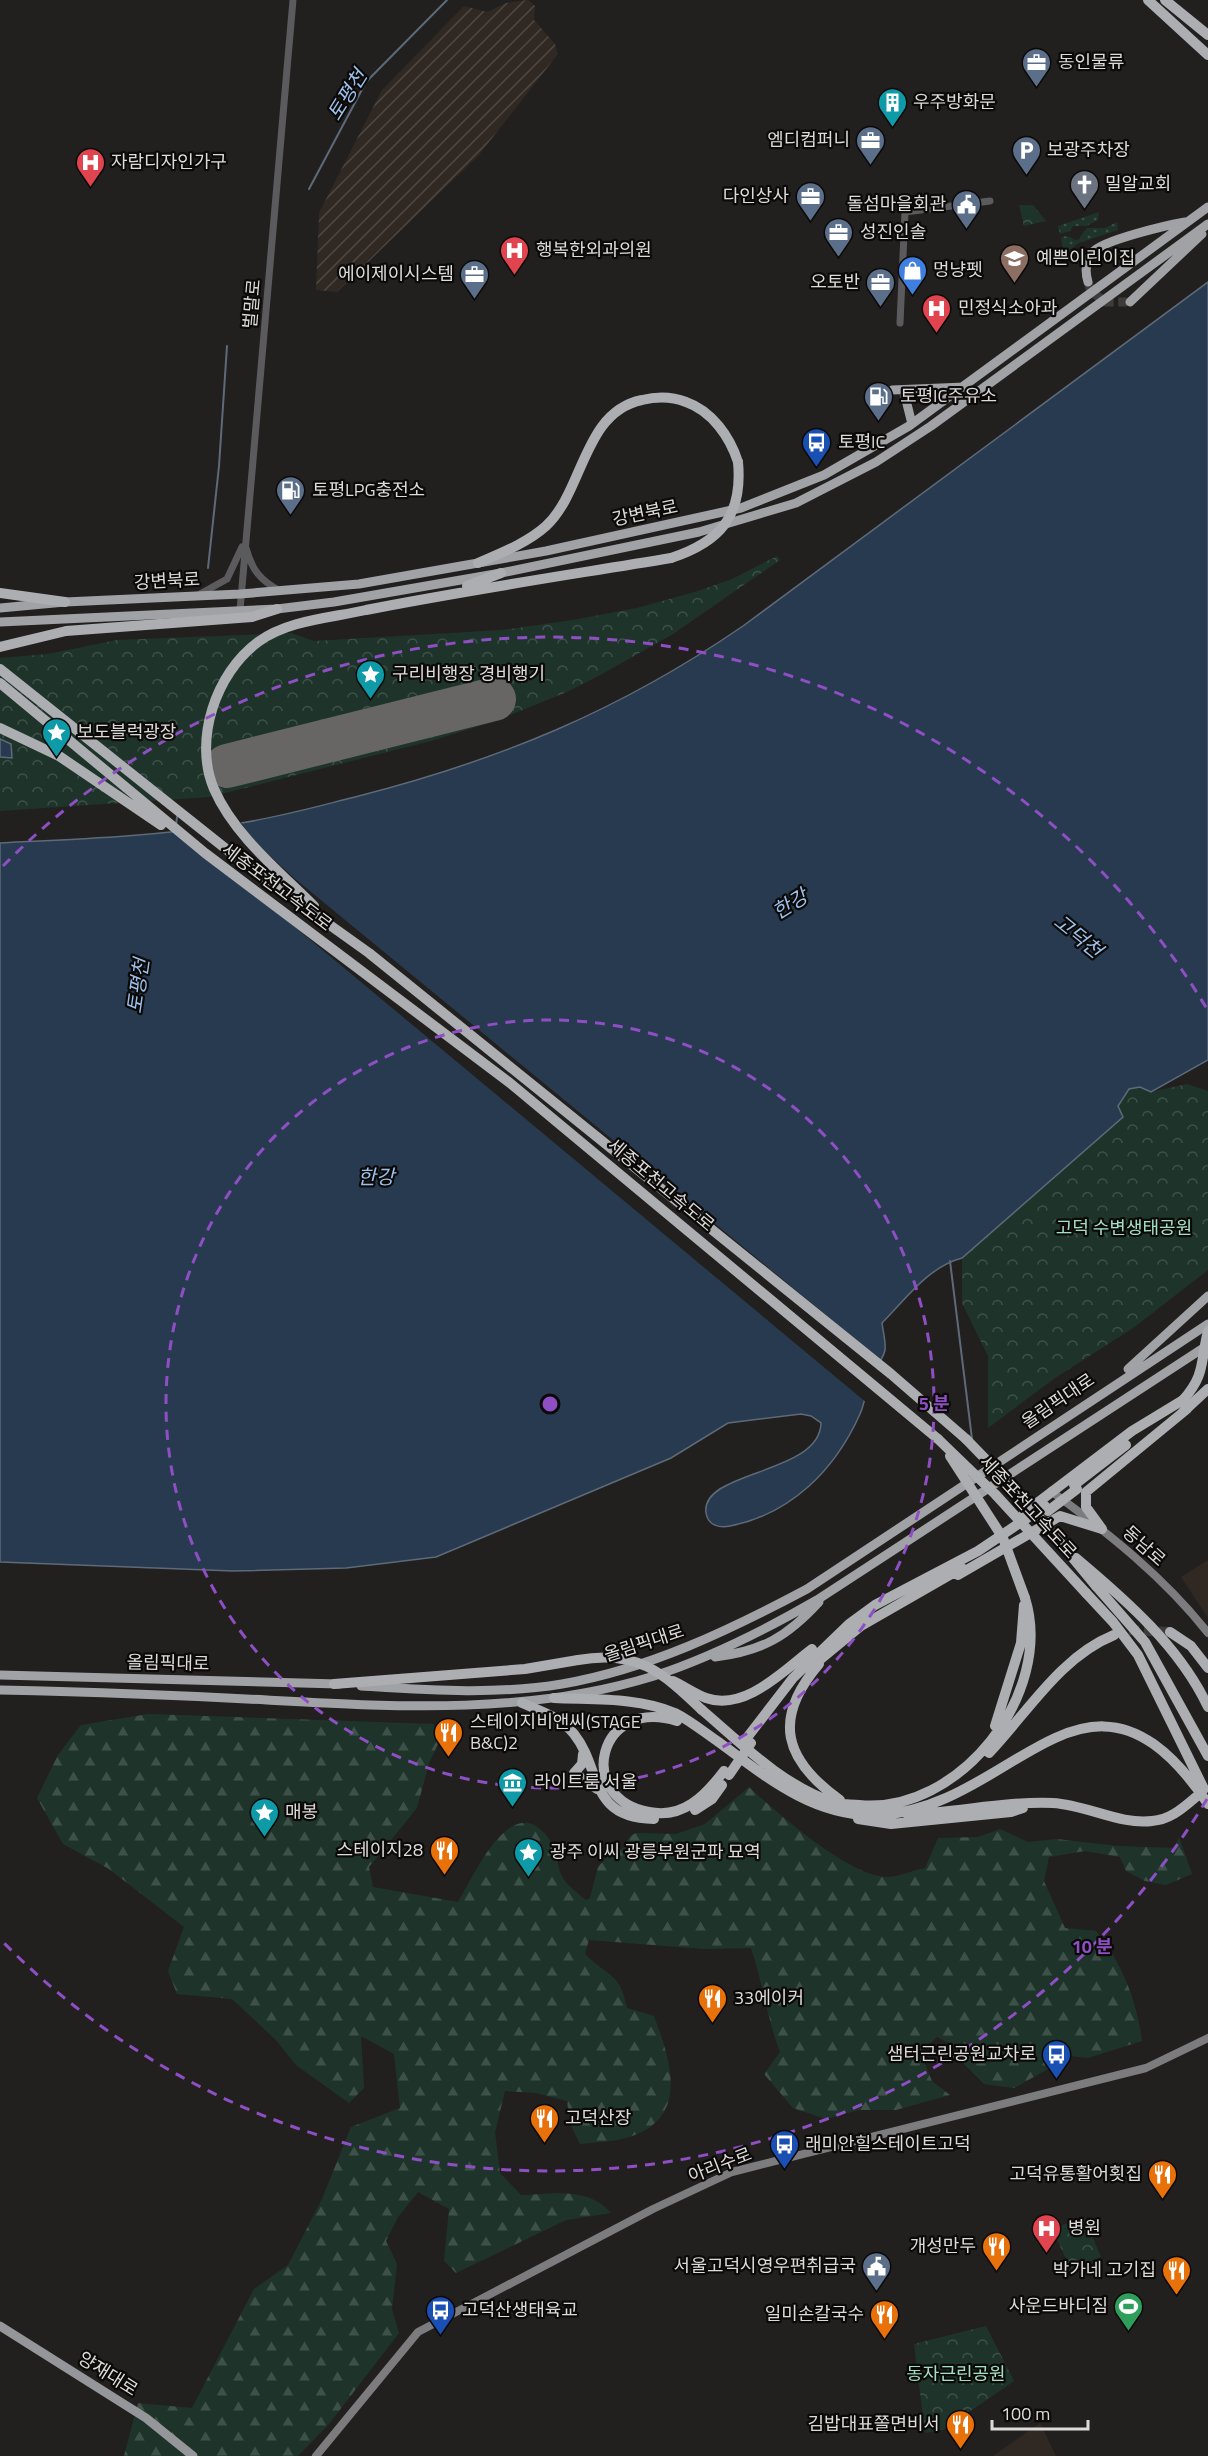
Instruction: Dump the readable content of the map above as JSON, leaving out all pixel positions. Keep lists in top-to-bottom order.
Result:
{
  "streets": {
    "highway": ["강변북로", "세종포천고속도로", "올림픽대로"],
    "main road": ["동남로", "아리수로", "양재대로"],
    "street": ["벌말로"]
  },
  "crossings": [
    ["벌말로", "강변북로"]
  ],
  "water": ["토평천", "한강", "고덕천"],
  "parks": ["고덕 수변생태공원", "동자근린공원"],
  "places": {
    "office": [
      "동인물류",
      "엠디컴퍼니",
      "다인상사",
      "성진인솔",
      "에이제이시스템",
      "오토반"
    ],
    "building": ["우주방화문"],
    "parking": ["보광주차장"],
    "hospital": [
      "자람디자인가구",
      "행복한외과의원",
      "민정식소아과",
      "병원"
    ],
    "church": ["밀알교회"],
    "public building": ["돌섬마을회관", "서울고덕시영우편취급국"],
    "school or university": ["예쁜이린이집"],
    "shop": ["멍냥펫"],
    "fuel station": ["토평IC주유소", "토평LPG충전소"],
    "bus stop": [
      "토평IC",
      "샘터근린공원교차로",
      "래미안힐스테이트고덕",
      "고덕산생태육교"
    ],
    "place": [
      "구리비행장 경비행기",
      "보도블럭광장",
      "매봉",
      "광주 이씨 광릉부원군파 묘역"
    ],
    "restaurant": [
      "스테이지비앤씨(STAGE B&C)2",
      "스테이지28",
      "33에이커",
      "고덕산장",
      "고덕유통활어횟집",
      "개성만두",
      "박가네 고기집",
      "일미손칼국수",
      "김밥대표쫄면비서"
    ],
    "museum": ["라이트룸 서울"],
    "sports": ["사운드바디짐"]
  },
  "scale_bar": "100 m",
  "rings": ["5 분", "10 분"]
}
